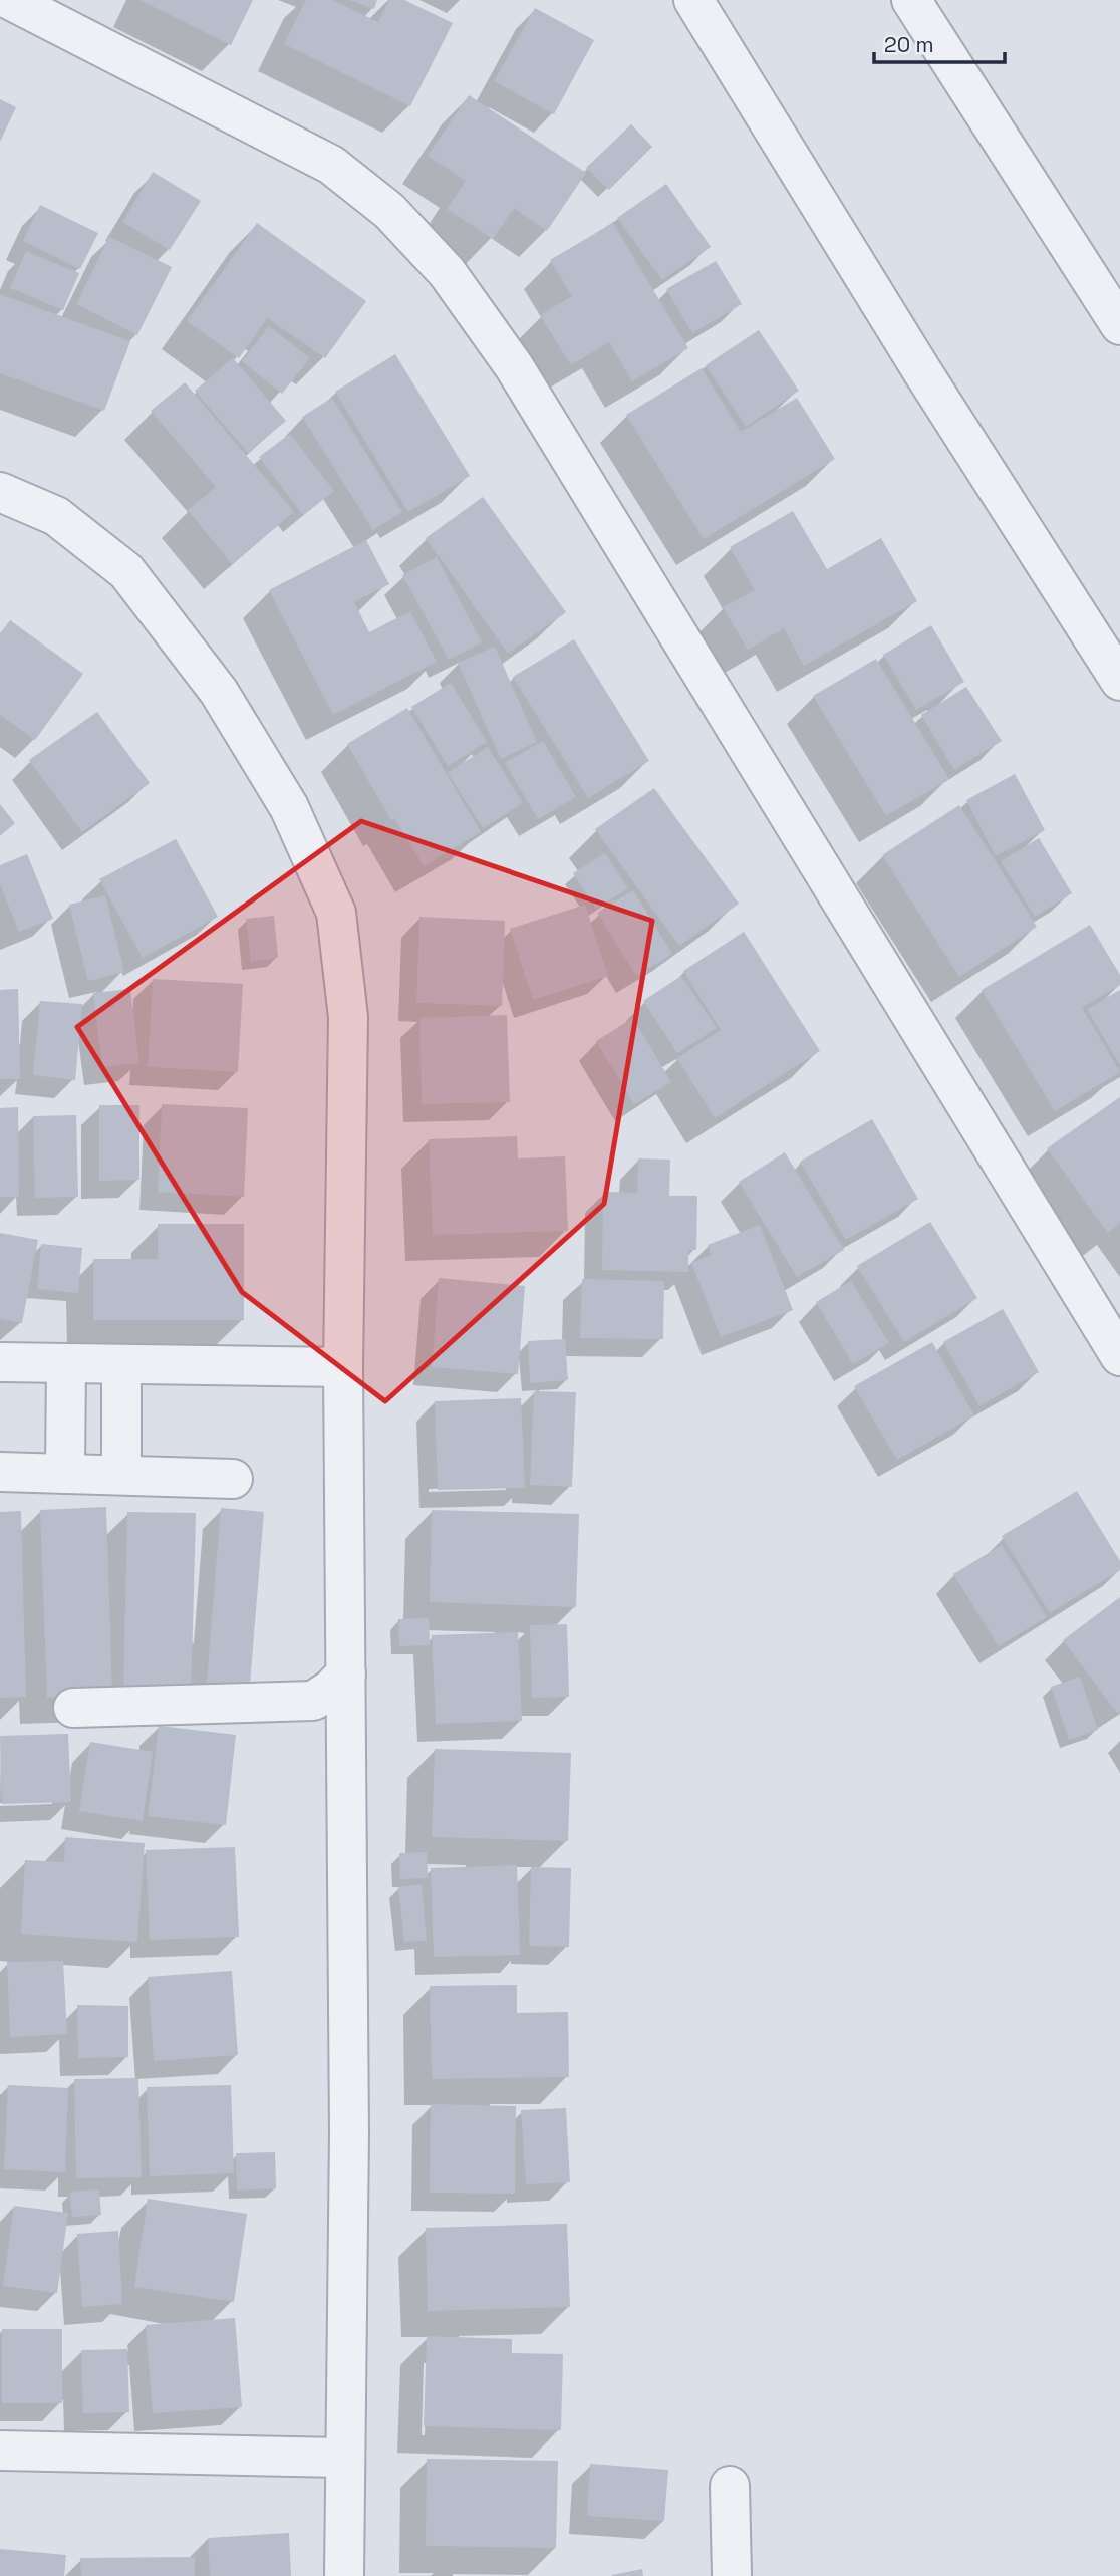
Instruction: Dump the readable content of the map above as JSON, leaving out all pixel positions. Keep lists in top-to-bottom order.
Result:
{
  "scale_bar": "20 m"
}
